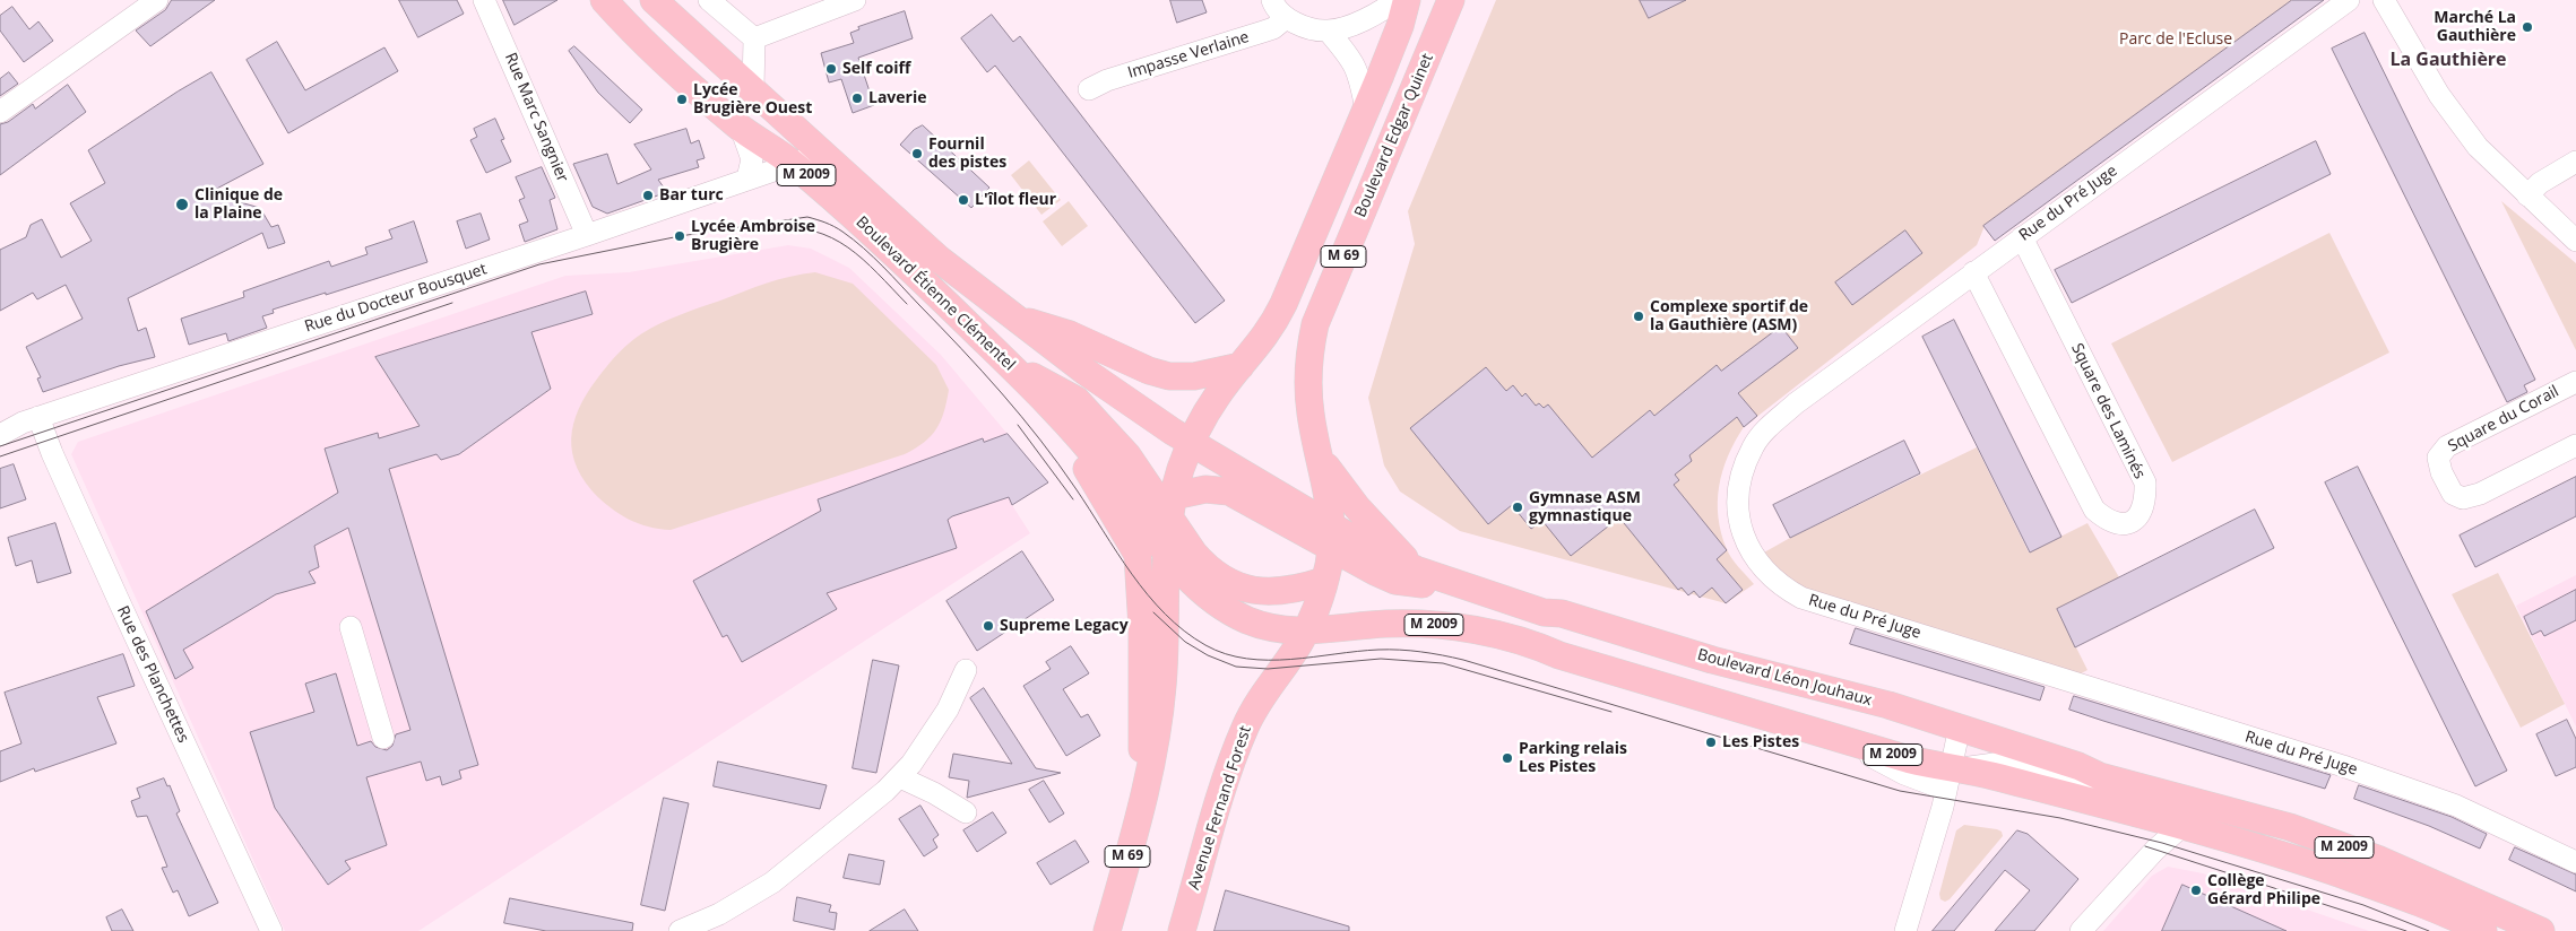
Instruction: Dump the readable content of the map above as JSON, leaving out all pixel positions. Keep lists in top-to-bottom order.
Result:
{
  "streets": {
    "main road": [
      "Boulevard Edgar Quinet",
      "M 2009",
      "M 69",
      "Boulevard Étienne Clémentel",
      "Boulevard Léon Jouhaux",
      "Avenue Fernand Forest"
    ],
    "street": [
      "Impasse Verlaine",
      "Rue Marc Sangnier",
      "Rue du Pré Juge",
      "Rue du Docteur Bousquet",
      "Square des Laminés",
      "Square du Corail",
      "Rue des Planchettes"
    ]
  },
  "crossings": [
    ["Rue Marc Sangnier", "Rue du Docteur Bousquet"],
    ["Boulevard Edgar Quinet", "M 2009"],
    ["Boulevard Edgar Quinet", "Boulevard Léon Jouhaux"],
    ["Boulevard Edgar Quinet", "Avenue Fernand Forest"],
    ["M 2009", "M 69"],
    ["M 2009", "Boulevard Étienne Clémentel"],
    ["M 2009", "Boulevard Léon Jouhaux"],
    ["M 2009", "Avenue Fernand Forest"],
    ["Rue du Pré Juge", "Square des Laminés"],
    ["Boulevard Étienne Clémentel", "Rue du Docteur Bousquet"],
    ["Rue du Docteur Bousquet", "Rue des Planchettes"],
    ["Boulevard Léon Jouhaux", "Avenue Fernand Forest"]
  ],
  "districts": ["La Gauthière"],
  "parks": ["Parc de l'Ecluse"],
  "places": [
    "Marché La Gauthière",
    "Self coiff",
    "Laverie",
    "Lycée Brugière Ouest",
    "Fournil des pistes",
    "Bar turc",
    "L'îlot fleur",
    "Clinique de la Plaine",
    "Lycée Ambroise Brugière",
    "Complexe sportif de la Gauthière (ASM)",
    "Gymnase ASM gymnastique",
    "Supreme Legacy",
    "Les Pistes",
    "Parking relais Les Pistes",
    "Collège Gérard Philipe"
  ]
}
